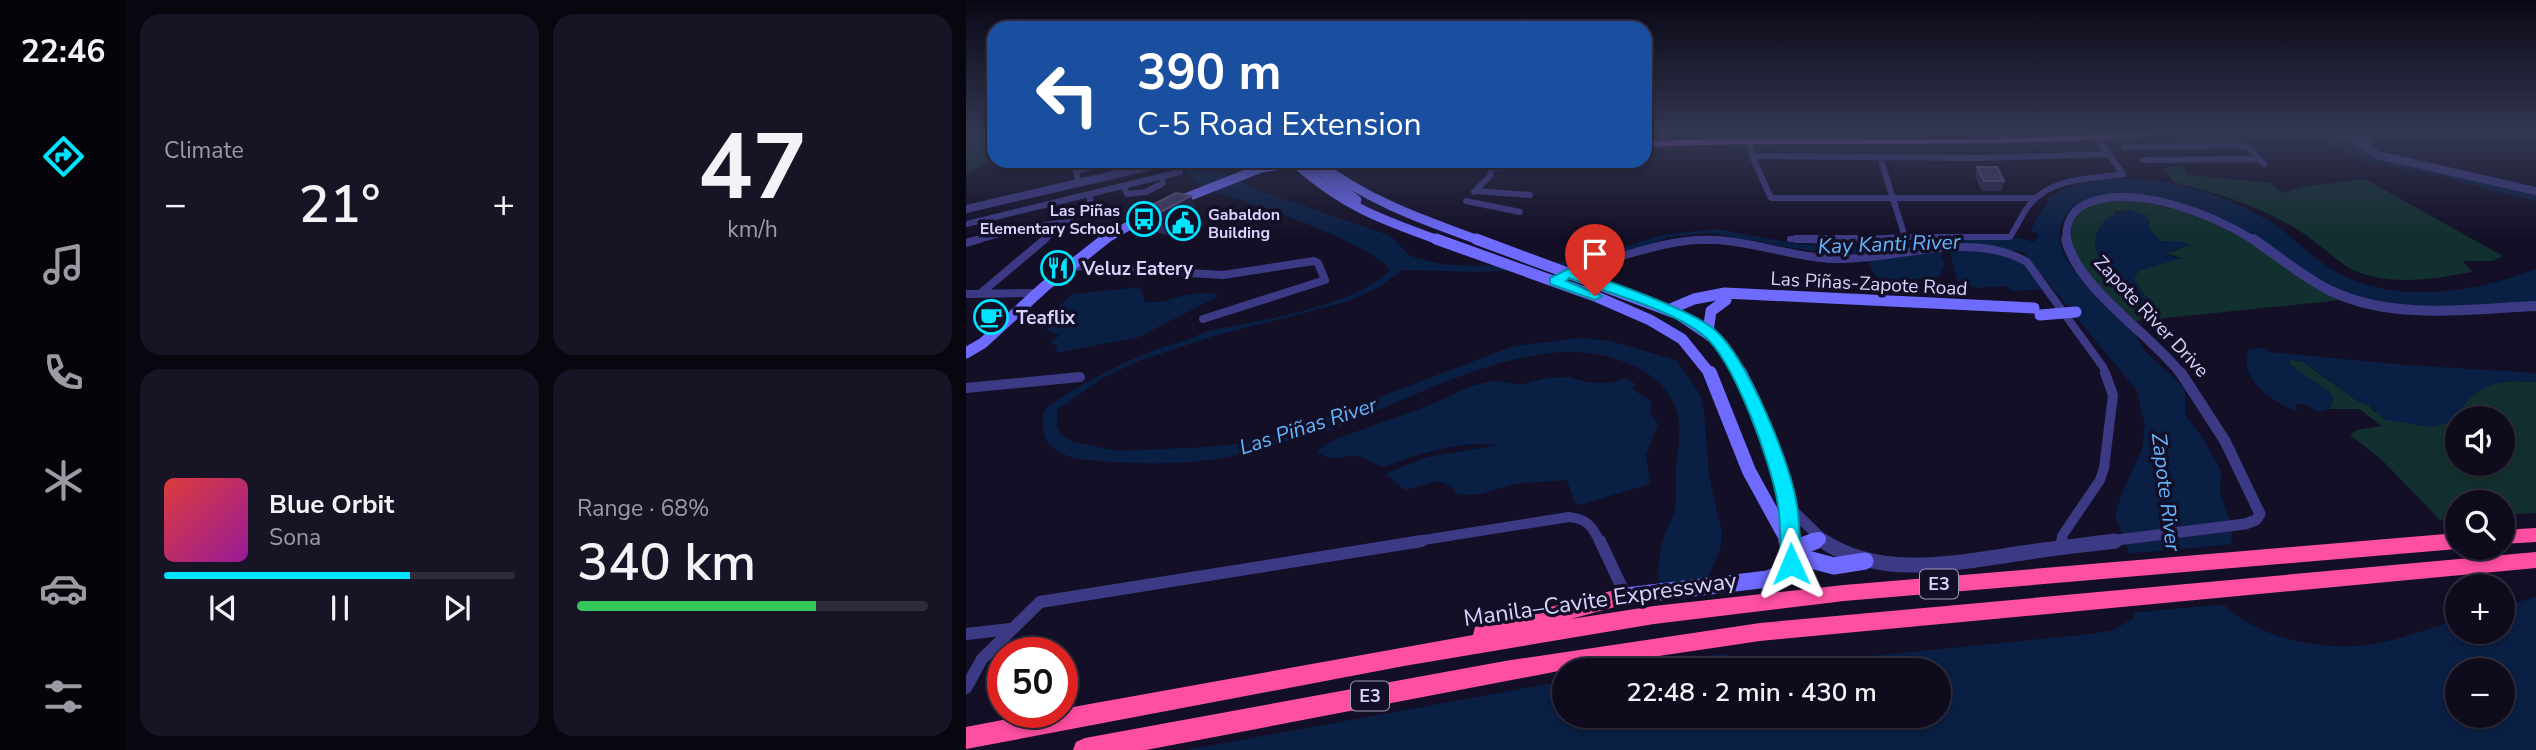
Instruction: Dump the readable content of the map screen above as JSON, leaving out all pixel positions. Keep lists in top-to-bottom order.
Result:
{
  "streets": {
    "highway": ["E3", "Manila–Cavite Expressway"],
    "main road": ["Las Piñas-Zapote Road"],
    "street": ["Zapote River Drive"]
  },
  "water": ["Kay Kanti River", "Las Piñas River", "Zapote River"],
  "places": {
    "bus stop": ["Las Piñas Elementary School"],
    "public building": ["Gabaldon Building"],
    "restaurant": ["Veluz Eatery"],
    "cafe": ["Teaflix"]
  },
  "page": {
    "tabs": "22:46",
    "tile": [
      "Climate",
      ["47", "km/h"],
      ["Range · 68%", "340 km"]
    ],
    "turn": ["390 m", "C-5 Road Extension"],
    "heat": ["−", "21°", "+"],
    "map_buttons": ["+", "−"],
    "song": ["Blue Orbit", "Sona"],
    "limit": "50",
    "trip": "22:48 · 2 min · 430 m"
  }
}
